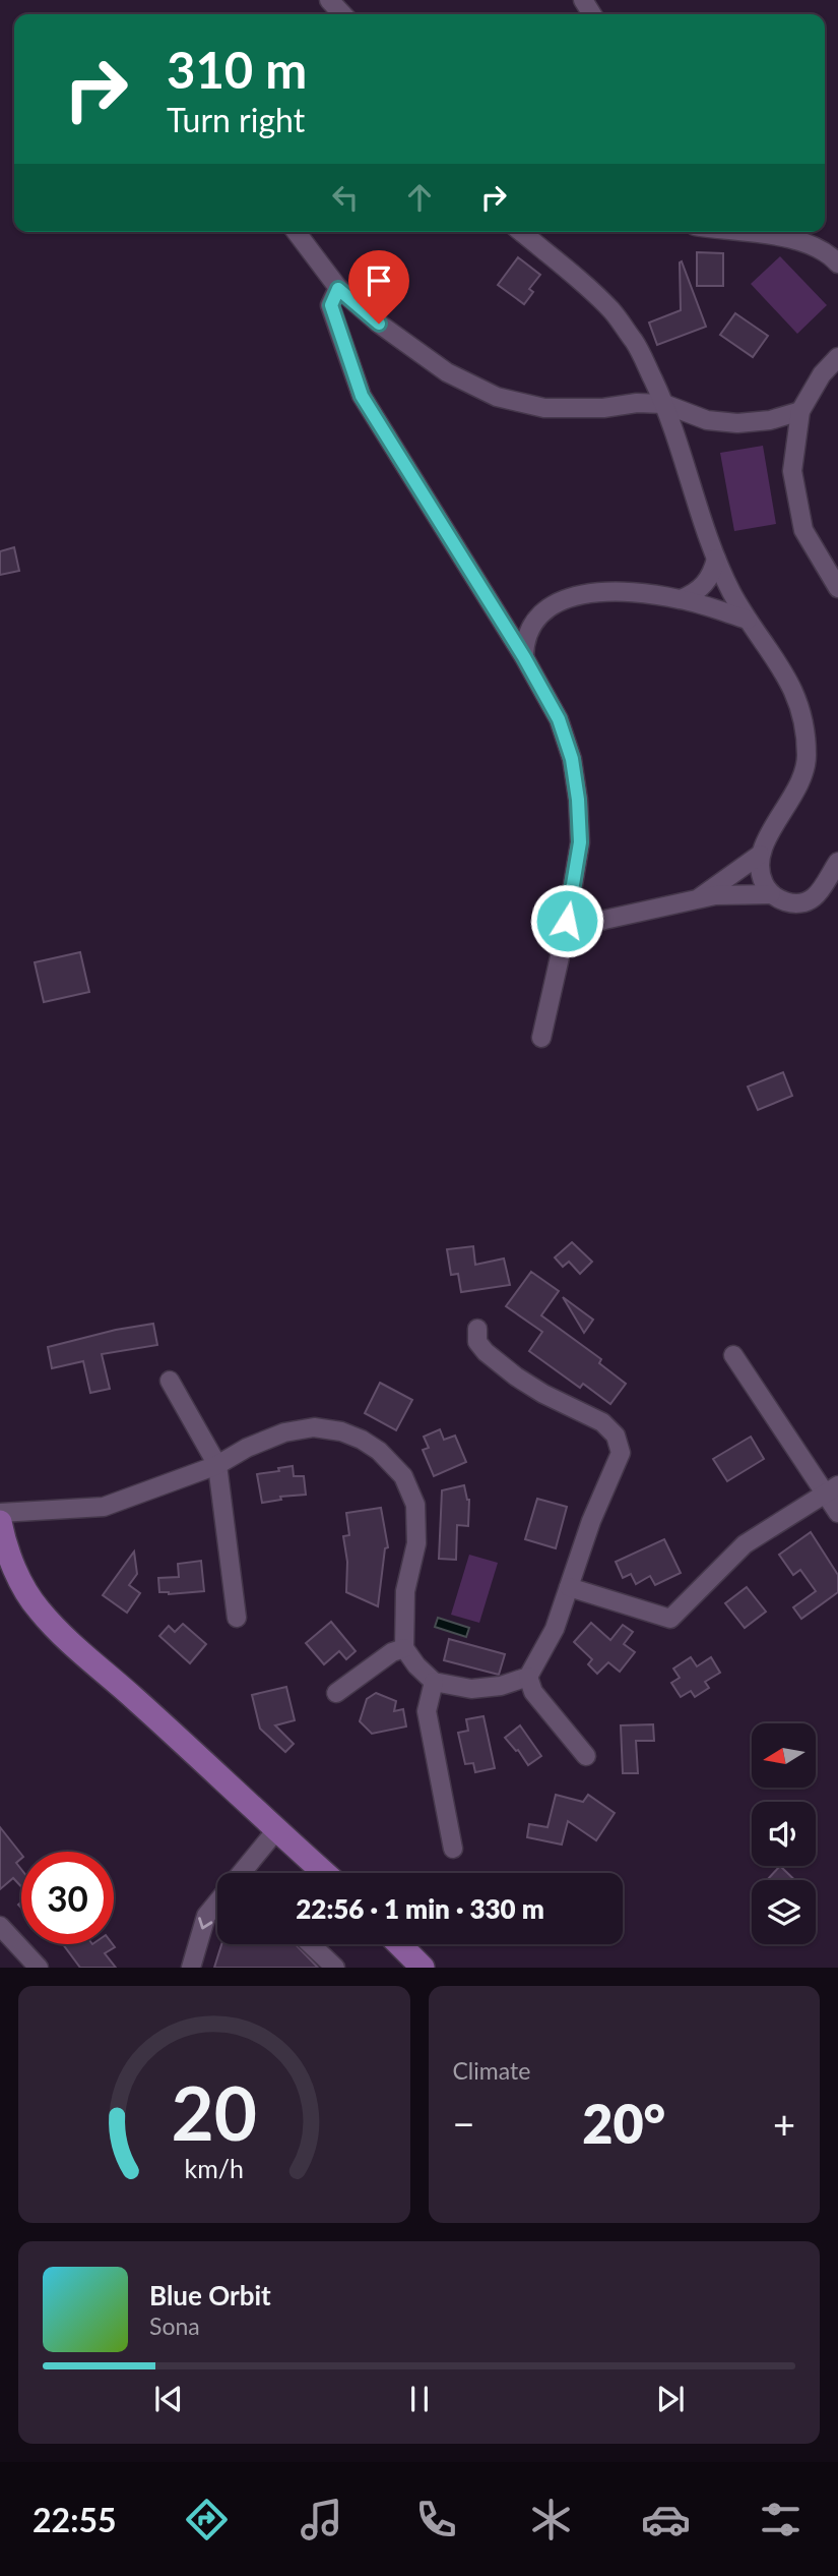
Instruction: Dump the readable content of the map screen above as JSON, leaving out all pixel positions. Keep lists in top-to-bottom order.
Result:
{
  "north": "left",
  "page": {
    "turn": ["310 m", "Turn right"],
    "limit": "30",
    "trip": "22:56 · 1 min · 330 m",
    "tile": "Climate",
    "heat": ["−", "20°", "+"],
    "song": ["Blue Orbit", "Sona"],
    "tabs": "22:55",
    "gauge": ["20", "km/h"]
  }
}
